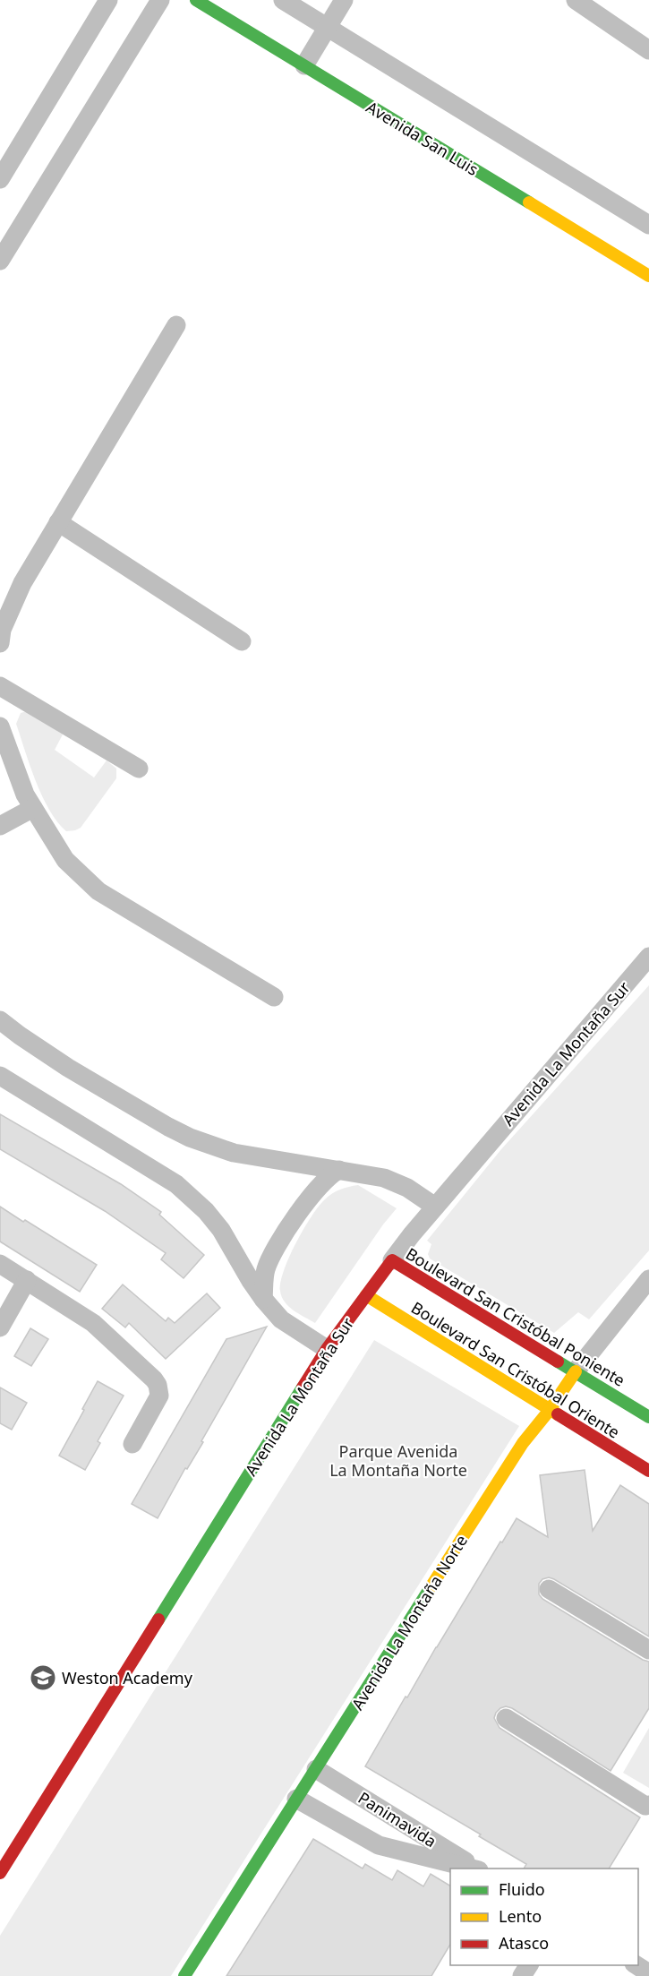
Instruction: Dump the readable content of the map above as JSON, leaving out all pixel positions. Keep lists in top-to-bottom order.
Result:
{
  "streets": {
    "street": [
      "Avenida San Luis",
      "Avenida La Montaña Sur",
      "Boulevard San Cristóbal Poniente",
      "Boulevard San Cristóbal Oriente",
      "Avenida La Montaña Norte",
      "Panimavida"
    ]
  },
  "crossings": [
    ["Avenida La Montaña Sur", "Boulevard San Cristóbal Poniente"],
    ["Avenida La Montaña Sur", "Boulevard San Cristóbal Oriente"],
    ["Boulevard San Cristóbal Poniente", "Avenida La Montaña Norte"],
    ["Boulevard San Cristóbal Oriente", "Avenida La Montaña Norte"],
    ["Avenida La Montaña Norte", "Panimavida"]
  ],
  "parks": ["Parque Avenida La Montaña Norte"],
  "places": {
    "school or university": ["Weston Academy"]
  },
  "legend": ["Fluido", "Lento", "Atasco"]
}
